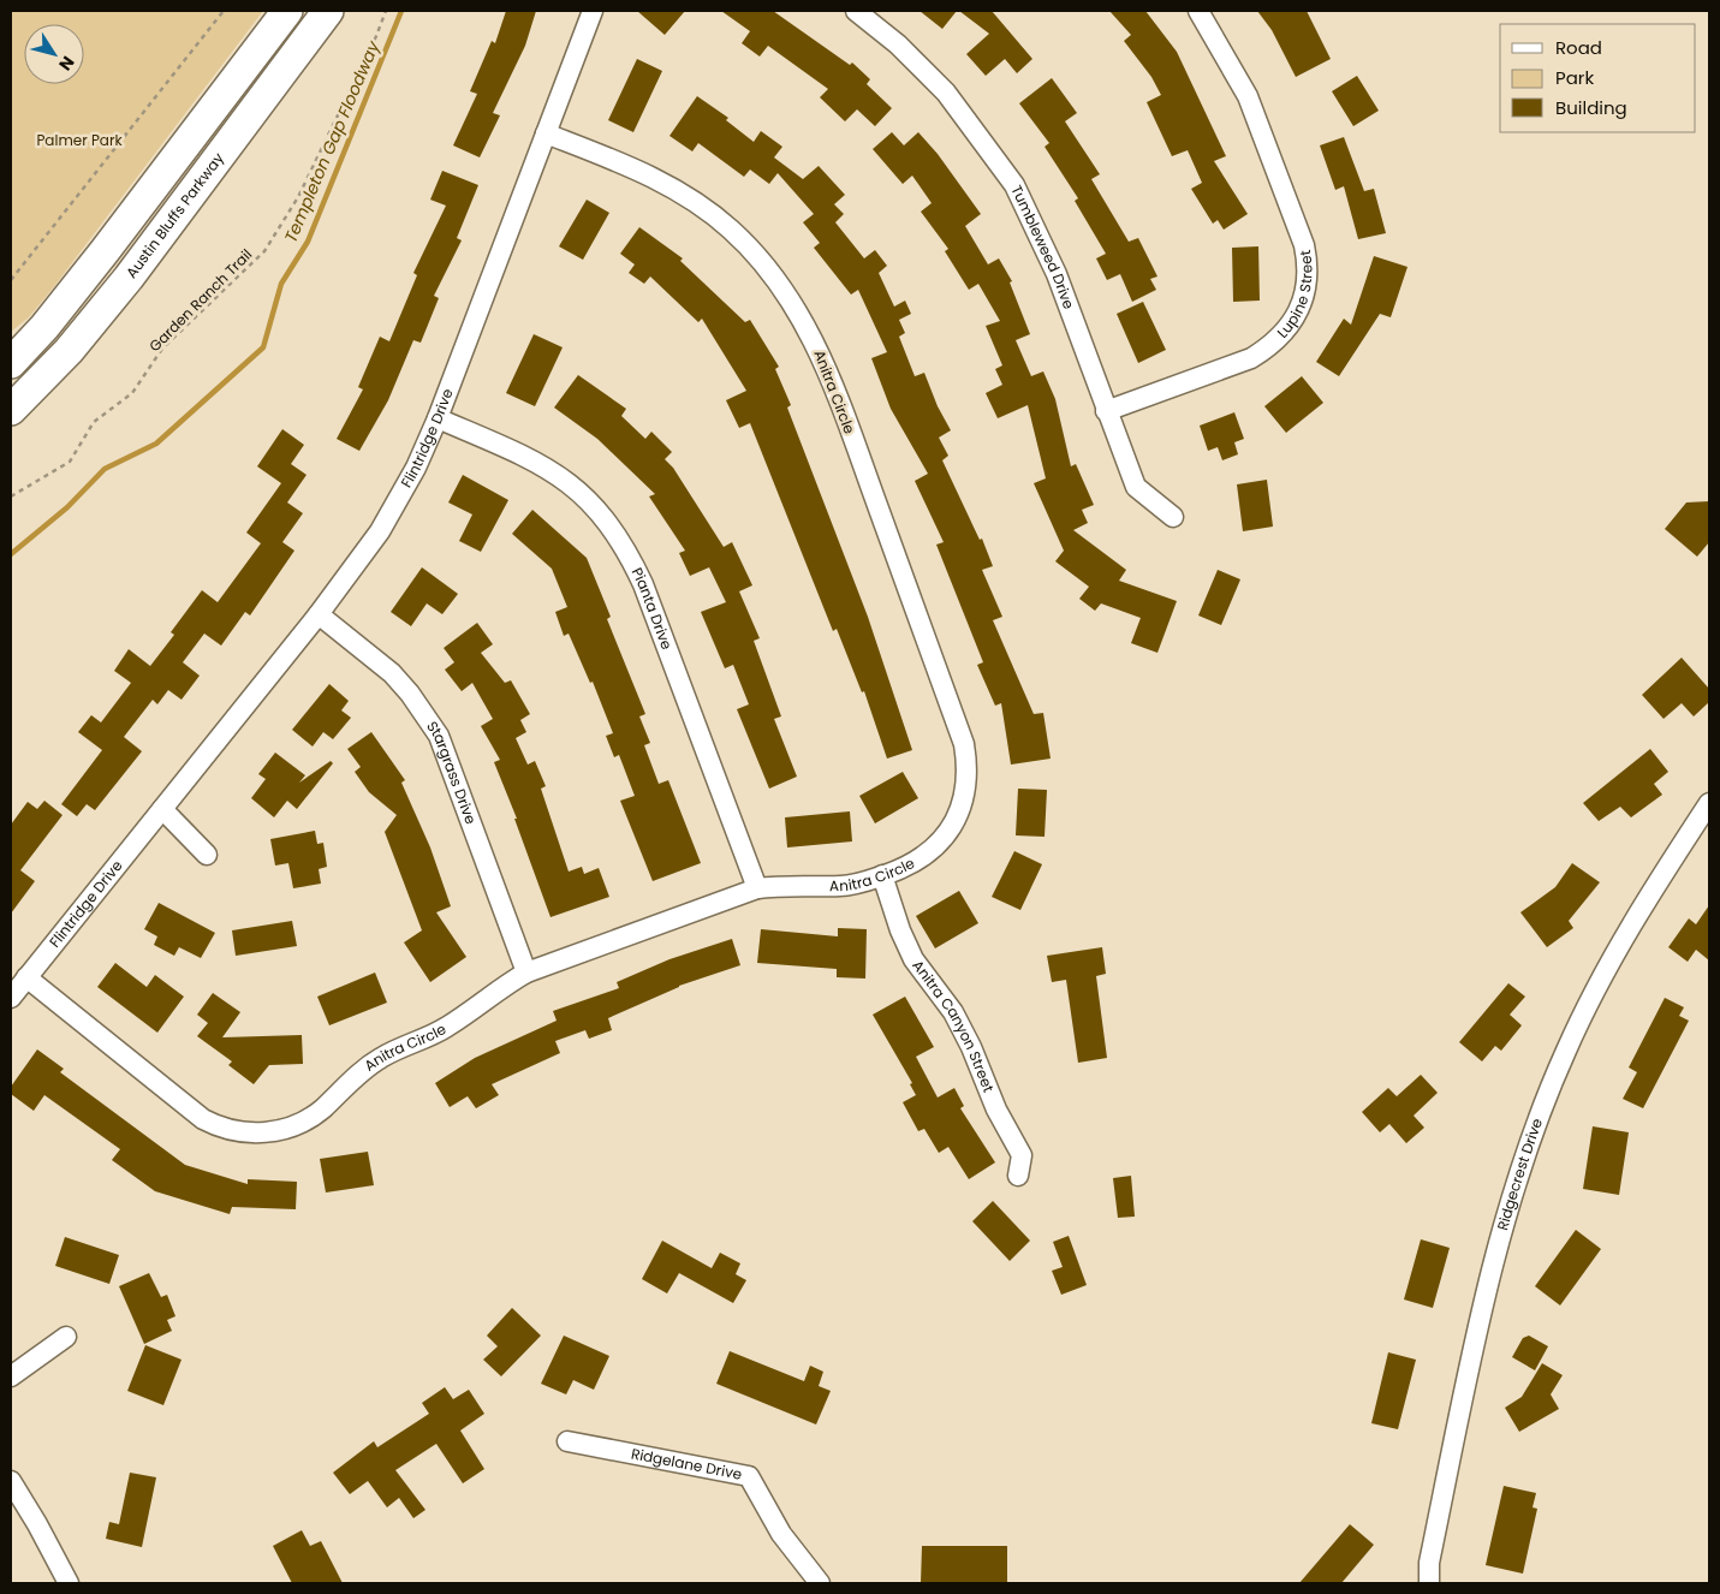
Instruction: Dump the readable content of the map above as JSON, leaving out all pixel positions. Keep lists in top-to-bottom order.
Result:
{
  "streets": {
    "main road": ["Austin Bluffs Parkway"],
    "street": [
      "Tumbleweed Drive",
      "Lupine Street",
      "Anitra Circle",
      "Flintridge Drive",
      "Pianta Drive",
      "Stargrass Drive",
      "Anitra Canyon Street",
      "Ridgecrest Drive",
      "Ridgelane Drive"
    ],
    "path": ["Garden Ranch Trail"]
  },
  "crossings": [
    ["Tumbleweed Drive", "Lupine Street"],
    ["Anitra Circle", "Flintridge Drive"],
    ["Anitra Circle", "Pianta Drive"],
    ["Anitra Circle", "Stargrass Drive"],
    ["Anitra Circle", "Anitra Canyon Street"],
    ["Flintridge Drive", "Pianta Drive"],
    ["Flintridge Drive", "Stargrass Drive"]
  ],
  "water": ["Templeton Gap Floodway"],
  "parks": ["Palmer Park"],
  "legend": ["Road", "Park", "Building"],
  "north": "bottom right"
}
